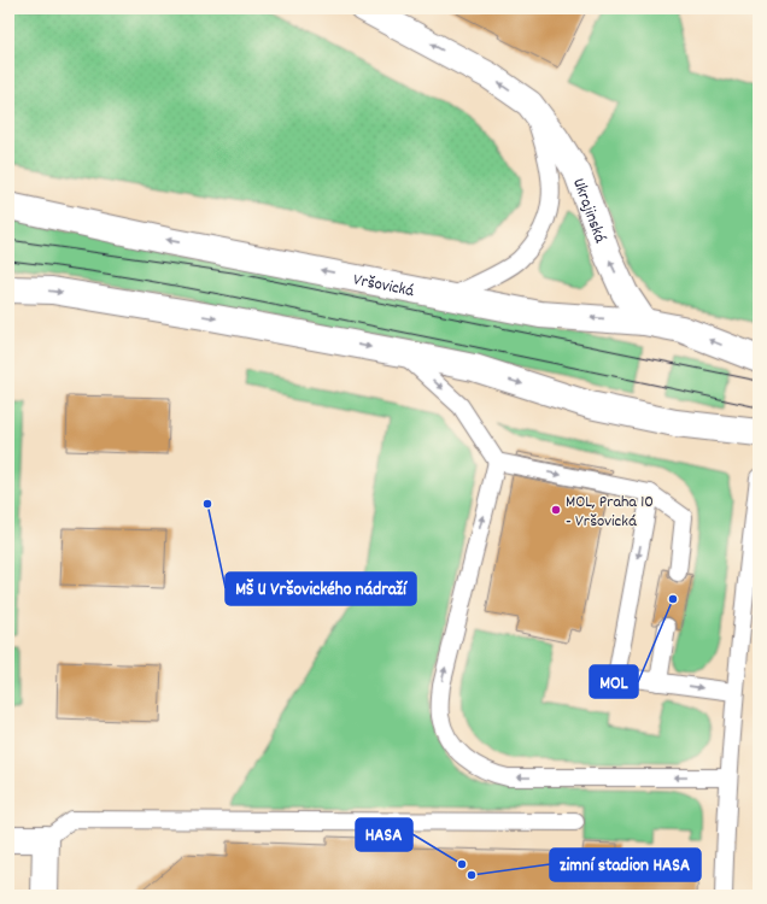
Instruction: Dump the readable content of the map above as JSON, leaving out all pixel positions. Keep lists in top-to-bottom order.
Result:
{
  "streets": {
    "main road": ["Ukrajinská", "Vršovická"]
  },
  "crossings": [
    ["Ukrajinská", "Vršovická"]
  ],
  "one_way": ["Ukrajinská"],
  "places": [
    "MŠ U Vršovického nádraží",
    "MOL, Praha 10 - Vršovická",
    "MOL",
    "HASA",
    "zimní stadion HASA"
  ]
}
